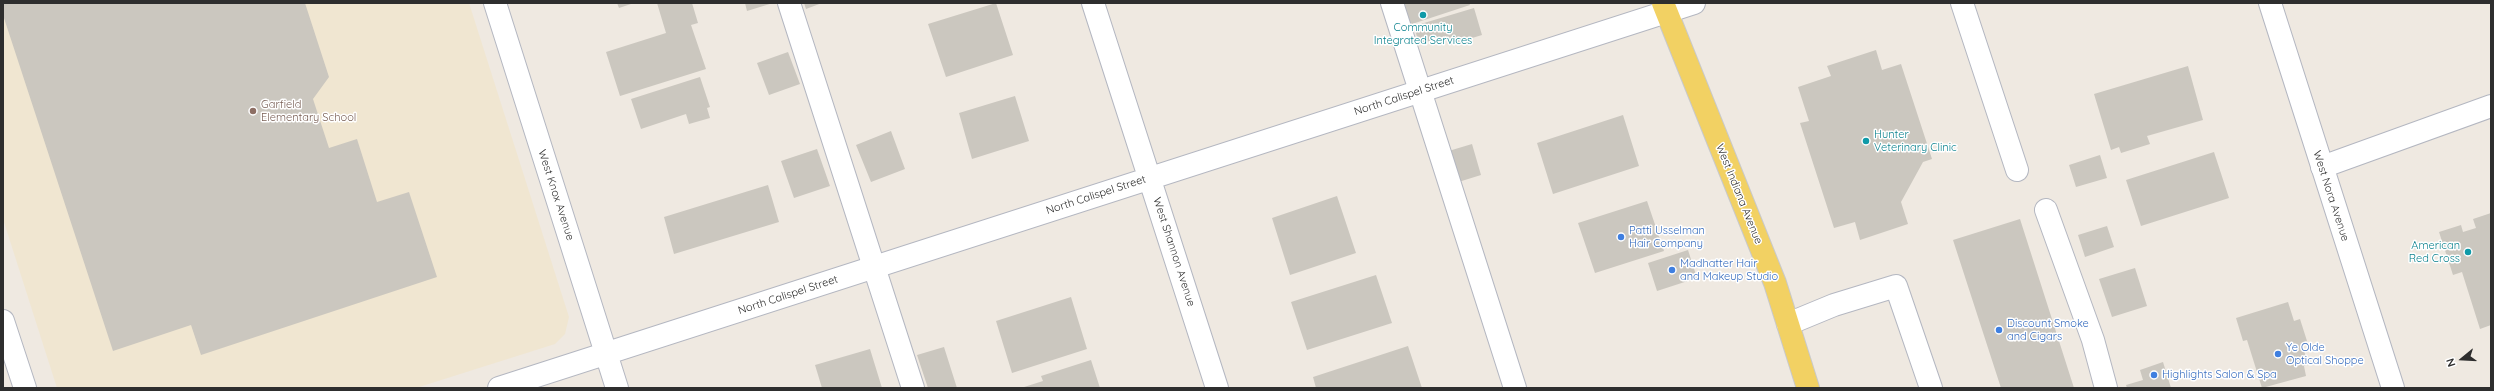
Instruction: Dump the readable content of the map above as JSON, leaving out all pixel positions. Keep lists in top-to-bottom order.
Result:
{
  "streets": {
    "main road": ["West Indiana Avenue"],
    "street": [
      "North Calispel Street",
      "West Knox Avenue",
      "West Nora Avenue",
      "West Shannon Avenue"
    ]
  },
  "crossings": [
    ["North Calispel Street", "West Indiana Avenue"],
    ["North Calispel Street", "West Knox Avenue"],
    ["North Calispel Street", "West Shannon Avenue"]
  ],
  "places": [
    "Community Integrated Services",
    "Garfield Elementary School",
    "Hunter Veterinary Clinic",
    "Patti Usselman Hair Company",
    "American Red Cross",
    "Madhatter Hair and Makeup Studio",
    "Discount Smoke and Cigars",
    "Ye Olde Optical Shoppe",
    "Highlights Salon & Spa"
  ],
  "north": "left"
}
